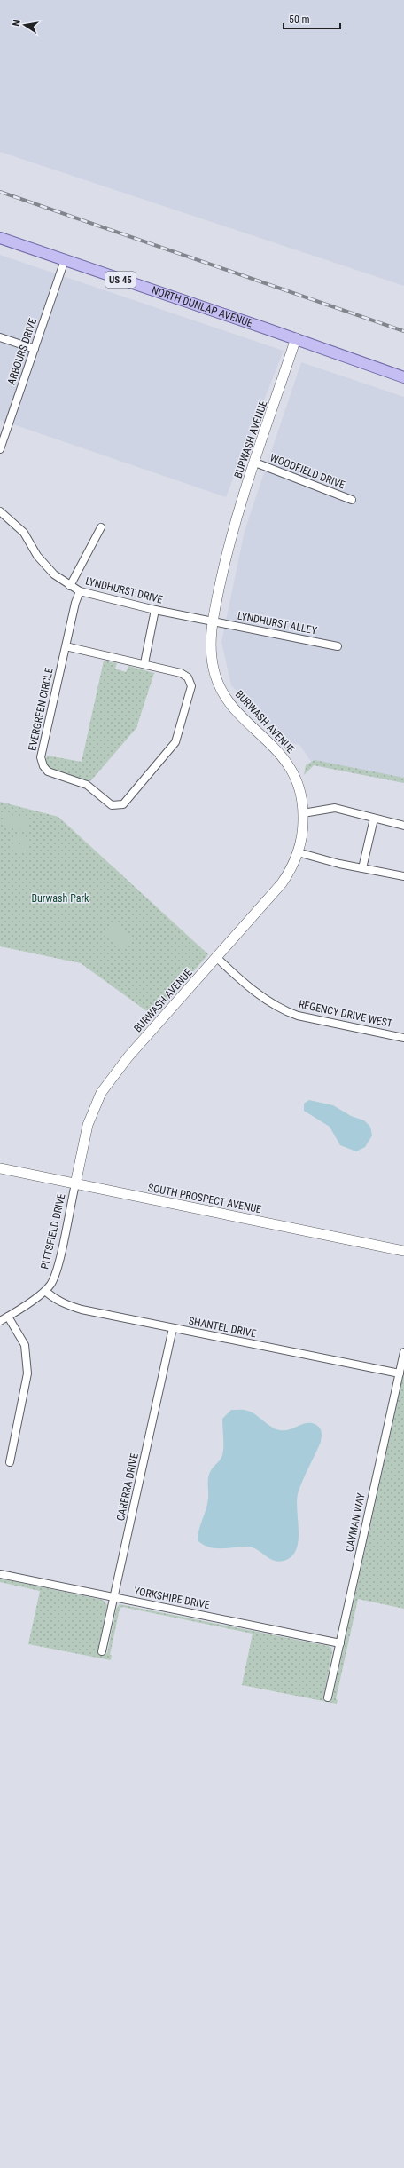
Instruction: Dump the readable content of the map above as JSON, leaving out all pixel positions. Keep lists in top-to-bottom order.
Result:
{
  "streets": {
    "main road": ["US 45", "NORTH DUNLAP AVENUE"],
    "street": [
      "ARBOURS DRIVE",
      "BURWASH AVENUE",
      "WOODFIELD DRIVE",
      "LYNDHURST DRIVE",
      "LYNDHURST ALLEY",
      "EVERGREEN CIRCLE",
      "REGENCY DRIVE WEST",
      "SOUTH PROSPECT AVENUE",
      "PITTSFIELD DRIVE",
      "SHANTEL DRIVE",
      "CARERRA DRIVE",
      "CAYMAN WAY",
      "YORKSHIRE DRIVE"
    ]
  },
  "crossings": [
    ["NORTH DUNLAP AVENUE", "ARBOURS DRIVE"],
    ["NORTH DUNLAP AVENUE", "BURWASH AVENUE"],
    ["BURWASH AVENUE", "WOODFIELD DRIVE"],
    ["BURWASH AVENUE", "LYNDHURST DRIVE"],
    ["BURWASH AVENUE", "LYNDHURST ALLEY"],
    ["BURWASH AVENUE", "REGENCY DRIVE WEST"],
    ["BURWASH AVENUE", "SOUTH PROSPECT AVENUE"],
    ["BURWASH AVENUE", "PITTSFIELD DRIVE"],
    ["LYNDHURST DRIVE", "LYNDHURST ALLEY"],
    ["LYNDHURST DRIVE", "EVERGREEN CIRCLE"],
    ["SOUTH PROSPECT AVENUE", "PITTSFIELD DRIVE"],
    ["PITTSFIELD DRIVE", "SHANTEL DRIVE"],
    ["SHANTEL DRIVE", "CARERRA DRIVE"],
    ["SHANTEL DRIVE", "CAYMAN WAY"],
    ["CARERRA DRIVE", "YORKSHIRE DRIVE"],
    ["CAYMAN WAY", "YORKSHIRE DRIVE"]
  ],
  "parks": ["Burwash Park"],
  "scale_bar": "50 m",
  "north": "left"
}
